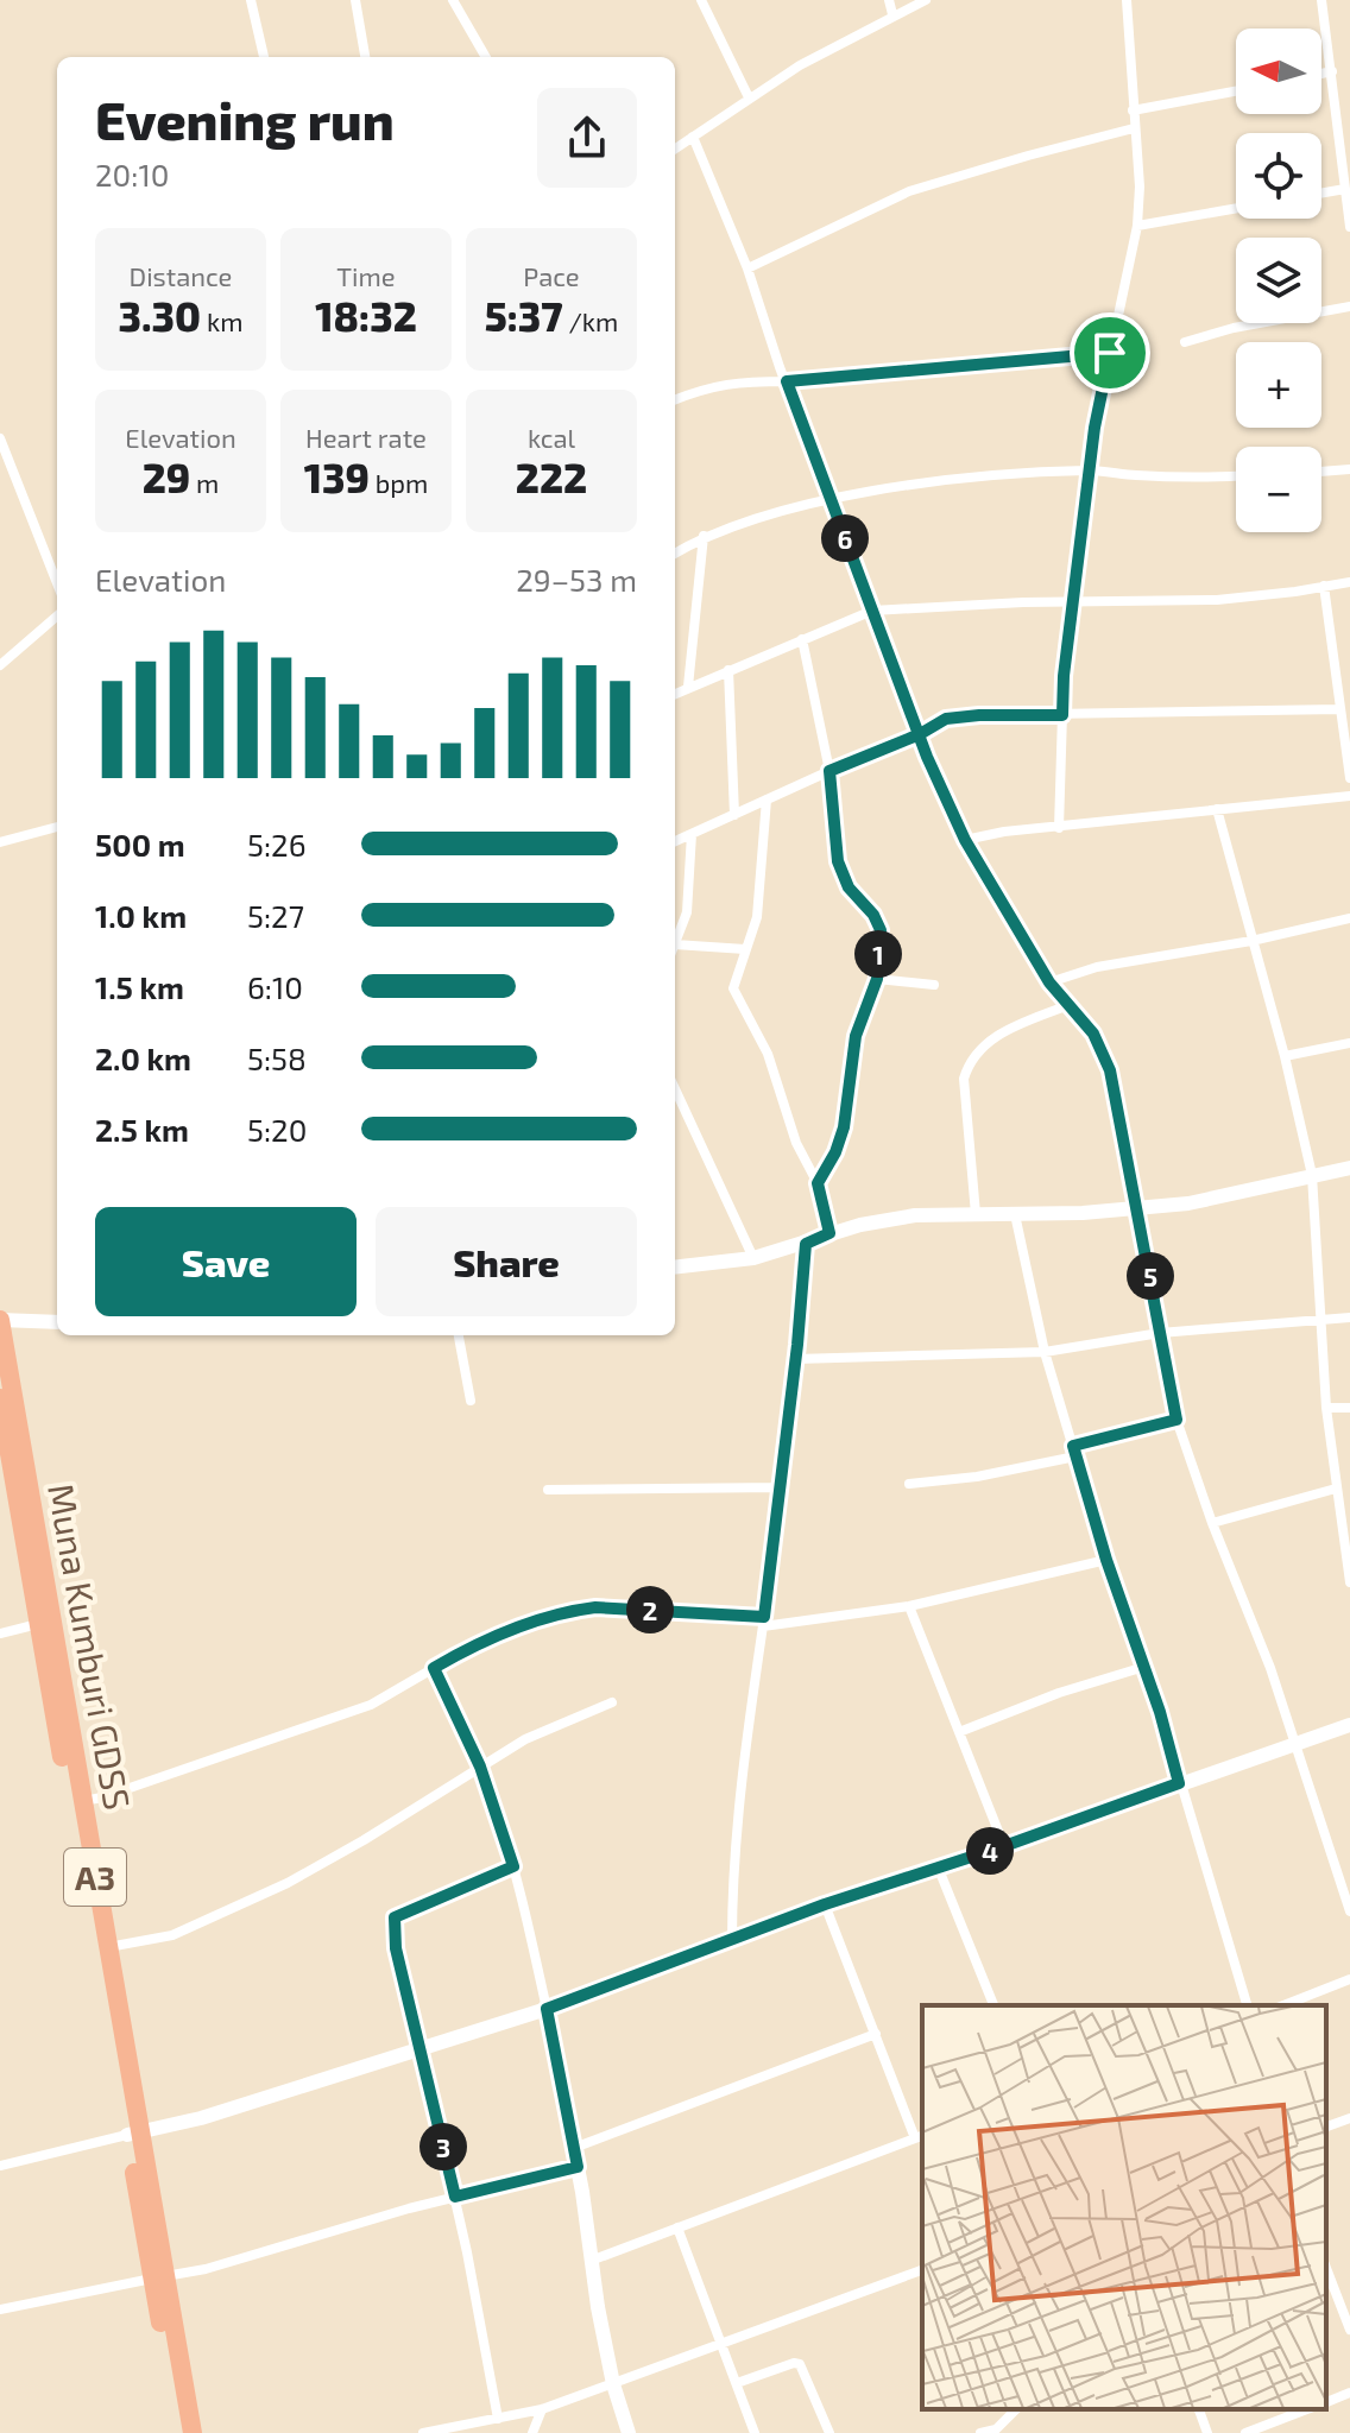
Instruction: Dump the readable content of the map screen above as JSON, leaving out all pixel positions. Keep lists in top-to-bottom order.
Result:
{
  "streets": {
    "highway": ["Muna Kumburi GDSS", "A3"]
  },
  "north": "left",
  "page": {
    "map_buttons": ["+", "−"],
    "heading": ["Evening run", "20:10"],
    "stats": [
      ["Distance", "3.30 km"],
      ["Time", "18:32"],
      ["Pace", "5:37 /km"],
      ["Elevation", "29 m"],
      ["Heart rate", "139 bpm"],
      ["kcal", "222"]
    ],
    "pins": [
      "6",
      "1",
      "5",
      "2",
      "4",
      "3"
    ],
    "chart": ["Elevation", "29–53 m"],
    "list": [
      {
        "name": "500 m",
        "note": "5:26"
      },
      {
        "name": "1.0 km",
        "note": "5:27"
      },
      {
        "name": "1.5 km",
        "note": "6:10"
      },
      {
        "name": "2.0 km",
        "note": "5:58"
      },
      {
        "name": "2.5 km",
        "note": "5:20"
      }
    ],
    "buttons": ["Save", "Share"]
  }
}
